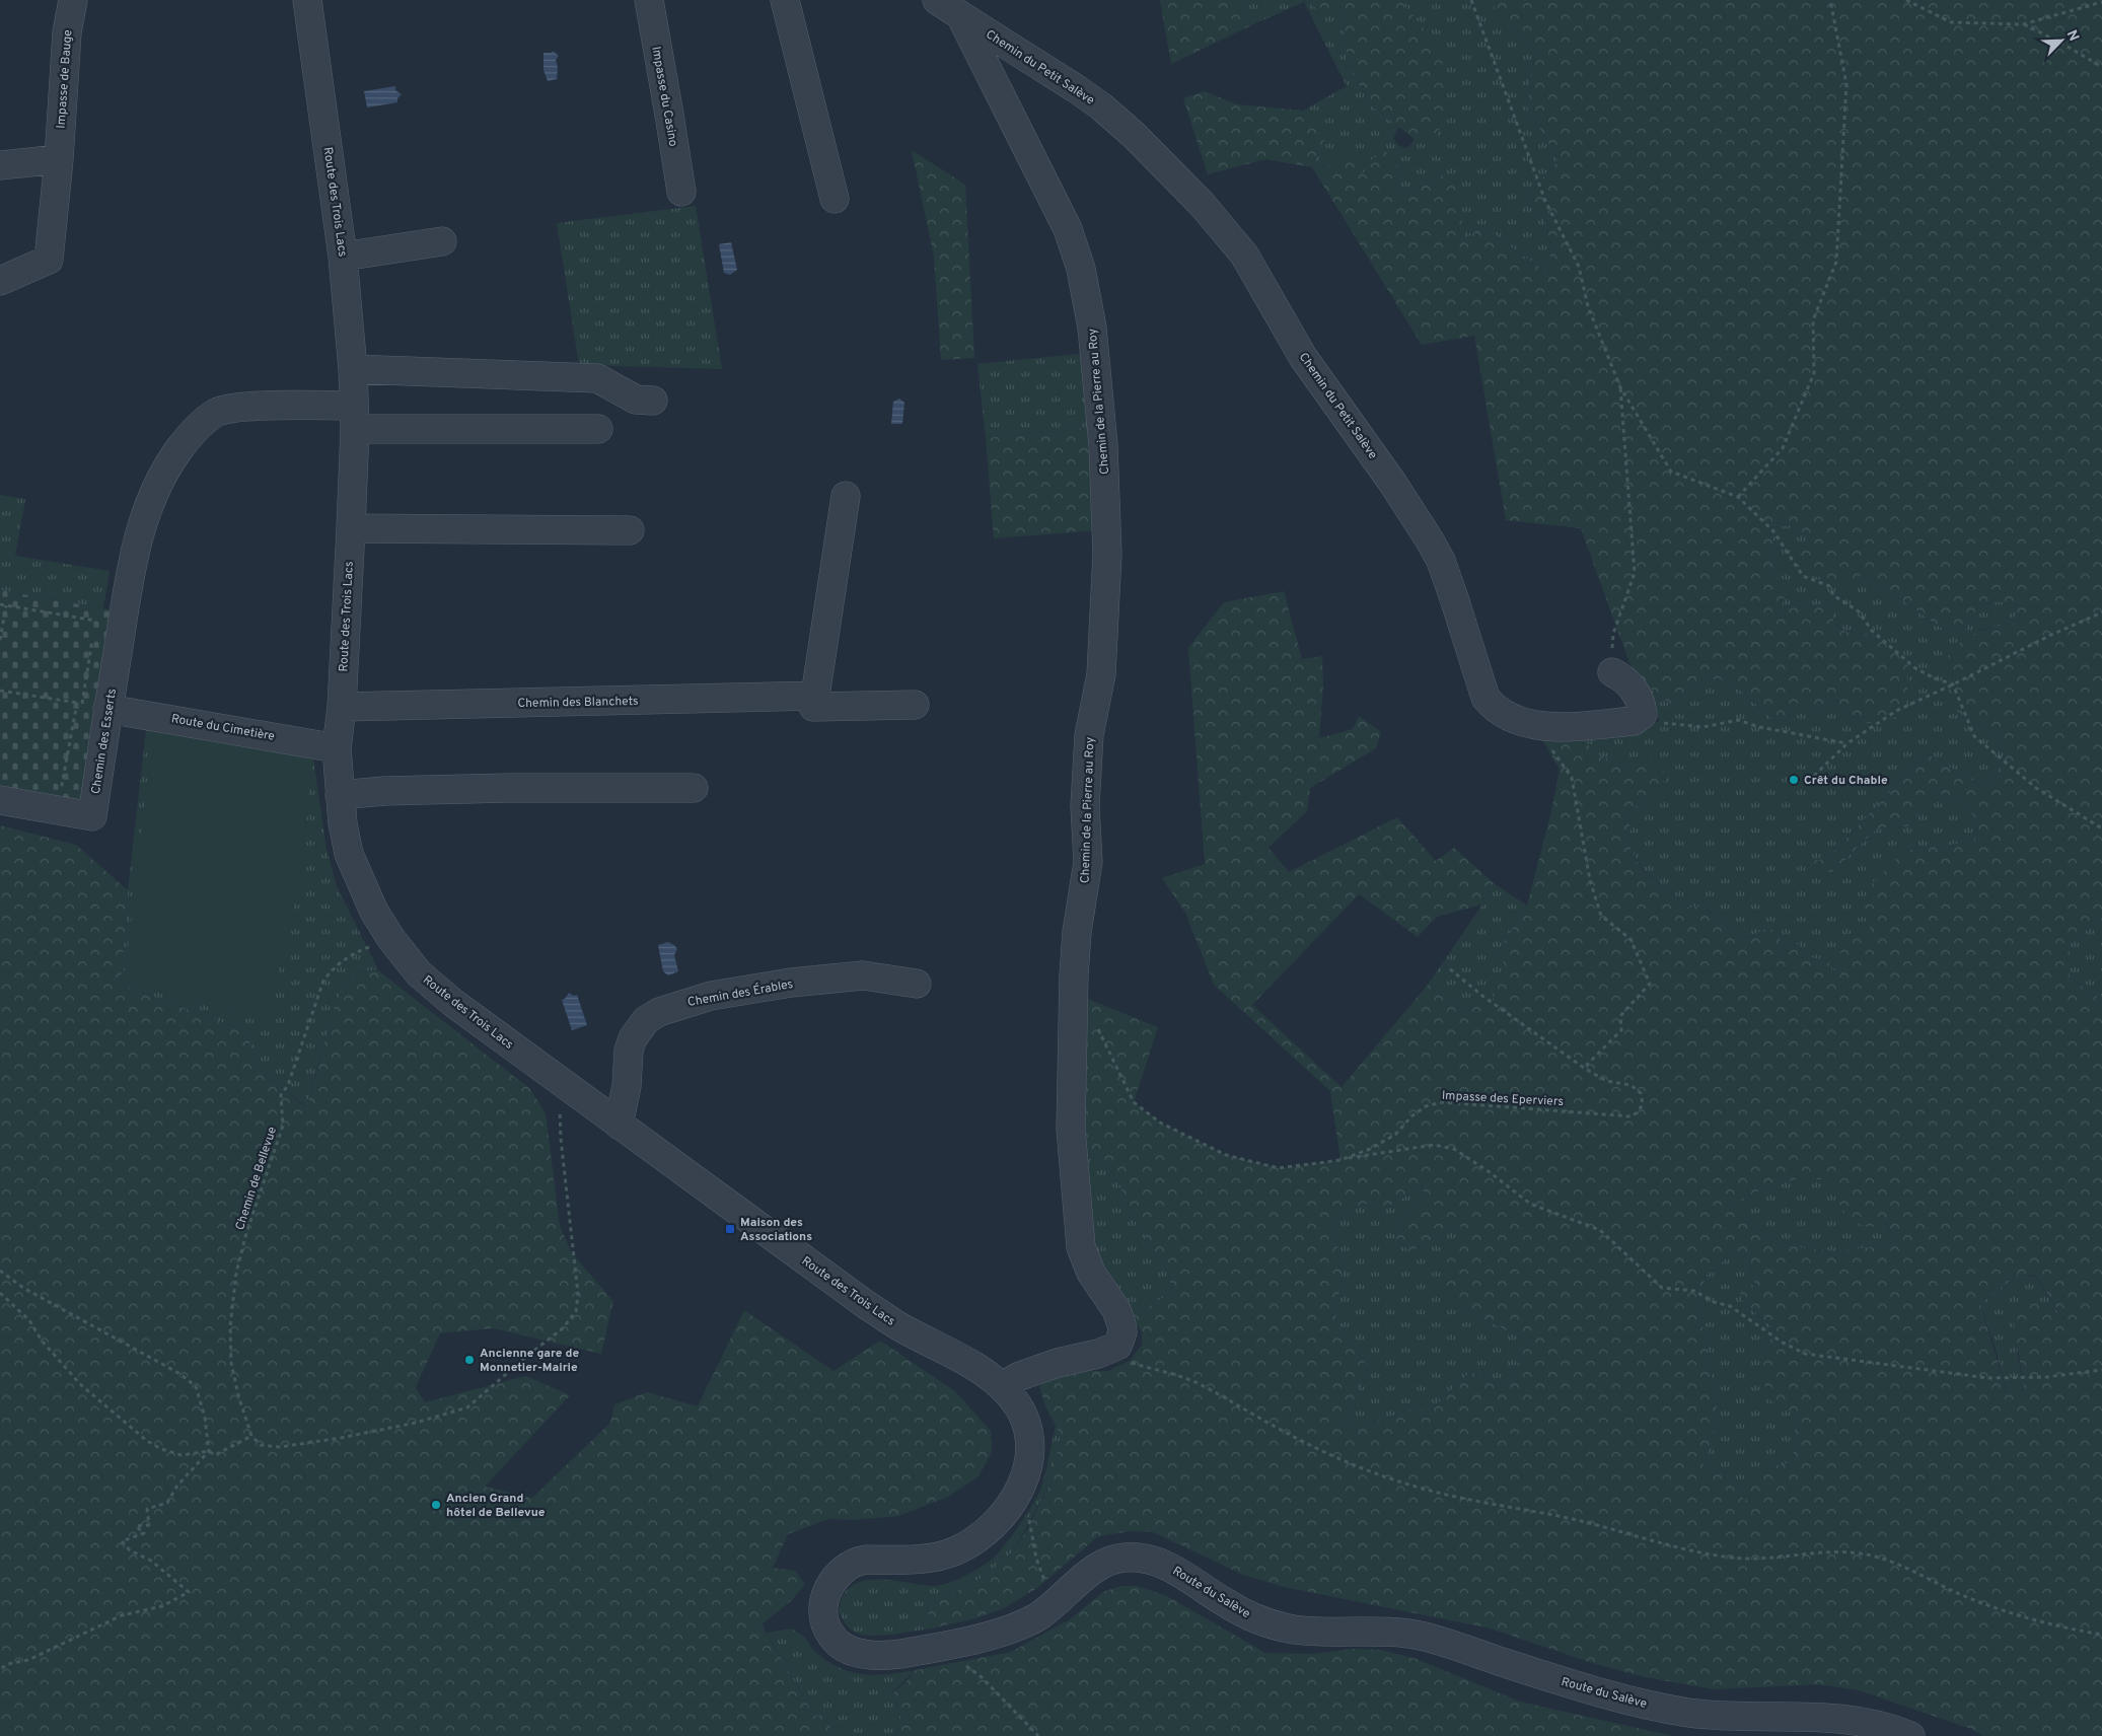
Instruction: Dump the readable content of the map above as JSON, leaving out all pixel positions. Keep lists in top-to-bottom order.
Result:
{
  "streets": {
    "street": [
      "Chemin du Petit Salève",
      "Impasse de Bauge",
      "Impasse du Casino",
      "Route des Trois Lacs",
      "Chemin de la Pierre au Roy",
      "Chemin des Blanchets",
      "Route du Cimetière",
      "Chemin des Esserts",
      "Chemin des Érables",
      "Route du Salève"
    ],
    "path": ["Impasse des Eperviers", "Chemin de Bellevue"]
  },
  "crossings": [
    ["Chemin du Petit Salève", "Chemin de la Pierre au Roy"],
    ["Route des Trois Lacs", "Chemin de la Pierre au Roy"],
    ["Route des Trois Lacs", "Chemin des Blanchets"],
    ["Route des Trois Lacs", "Route du Cimetière"],
    ["Route des Trois Lacs", "Chemin des Esserts"],
    ["Route des Trois Lacs", "Chemin des Érables"],
    ["Route des Trois Lacs", "Chemin de Bellevue"],
    ["Route des Trois Lacs", "Route du Salève"],
    ["Chemin de la Pierre au Roy", "Route du Salève"],
    ["Route du Cimetière", "Chemin des Esserts"]
  ],
  "places": {
    "other": ["Crêt du Chable", "Ancienne gare de Monnetier-Mairie", "Ancien Grand hôtel de Bellevue"],
    "transit": ["Maison des Associations"]
  },
  "north": "top right"
}
